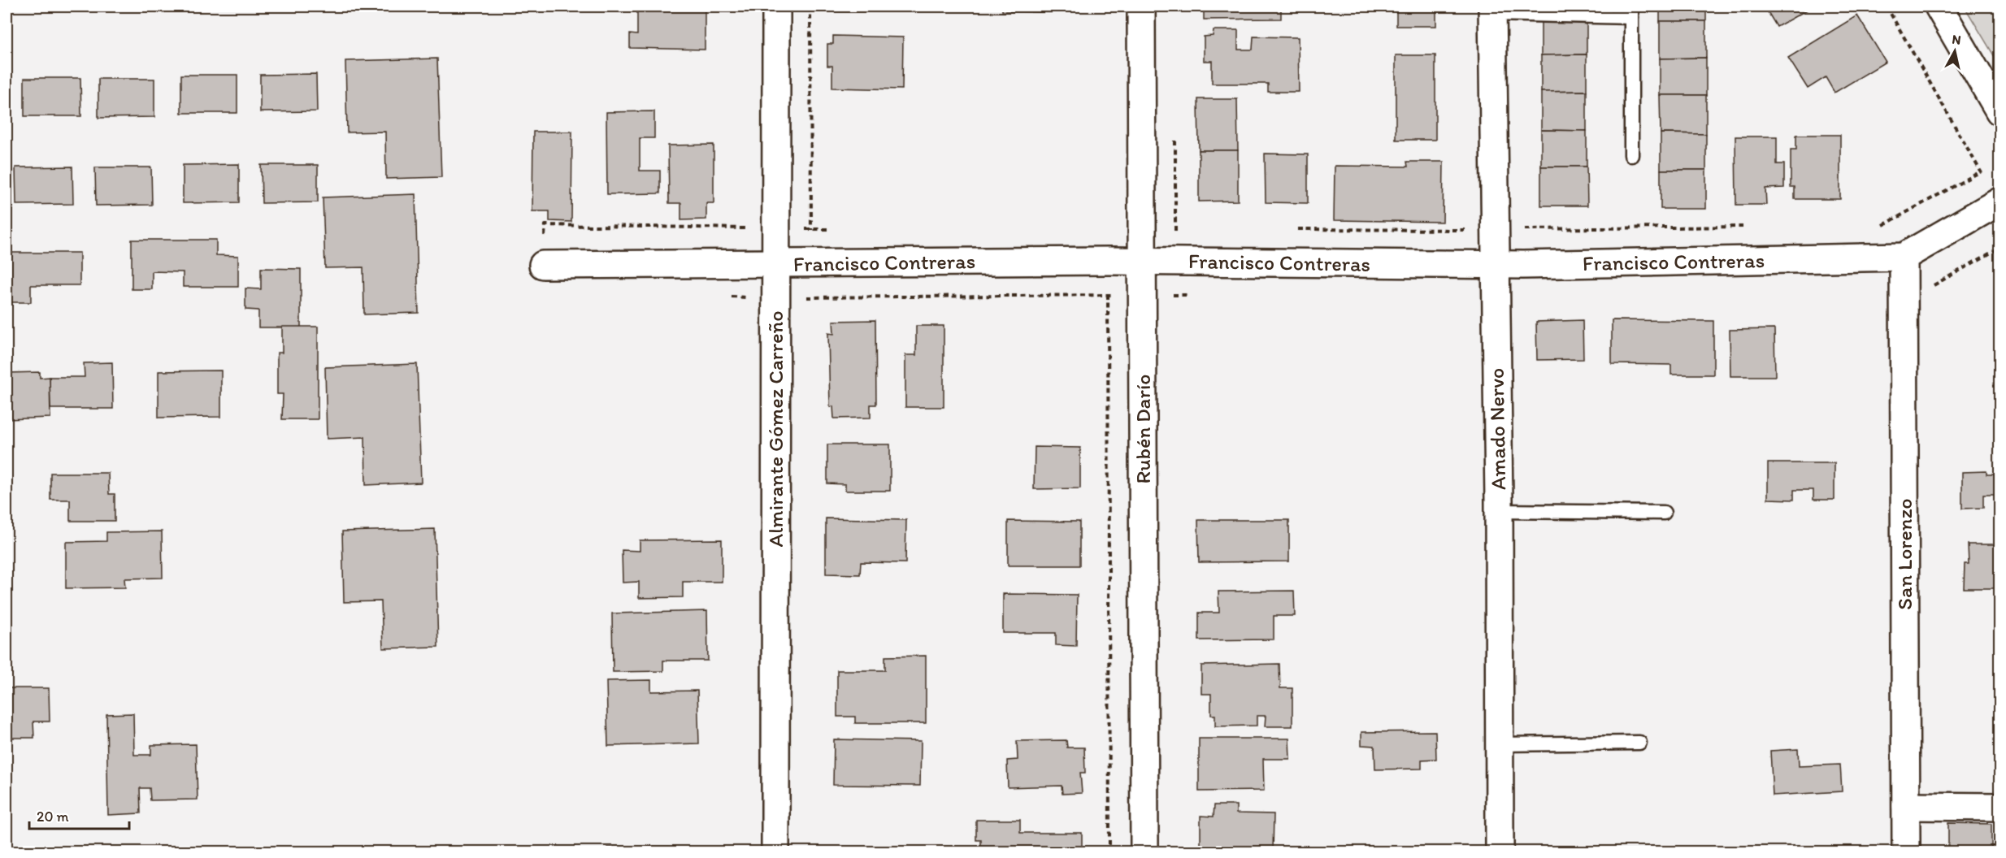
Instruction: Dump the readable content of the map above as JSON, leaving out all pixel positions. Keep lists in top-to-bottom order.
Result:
{
  "streets": {
    "street": [
      "Francisco Contreras",
      "Almirante Gómez Carreño",
      "Rubén Darío",
      "Amado Nervo",
      "San Lorenzo"
    ]
  },
  "crossings": [
    ["Francisco Contreras", "Almirante Gómez Carreño"],
    ["Francisco Contreras", "Rubén Darío"],
    ["Francisco Contreras", "Amado Nervo"],
    ["Francisco Contreras", "San Lorenzo"]
  ],
  "scale_bar": "20 m",
  "north": "top"
}
